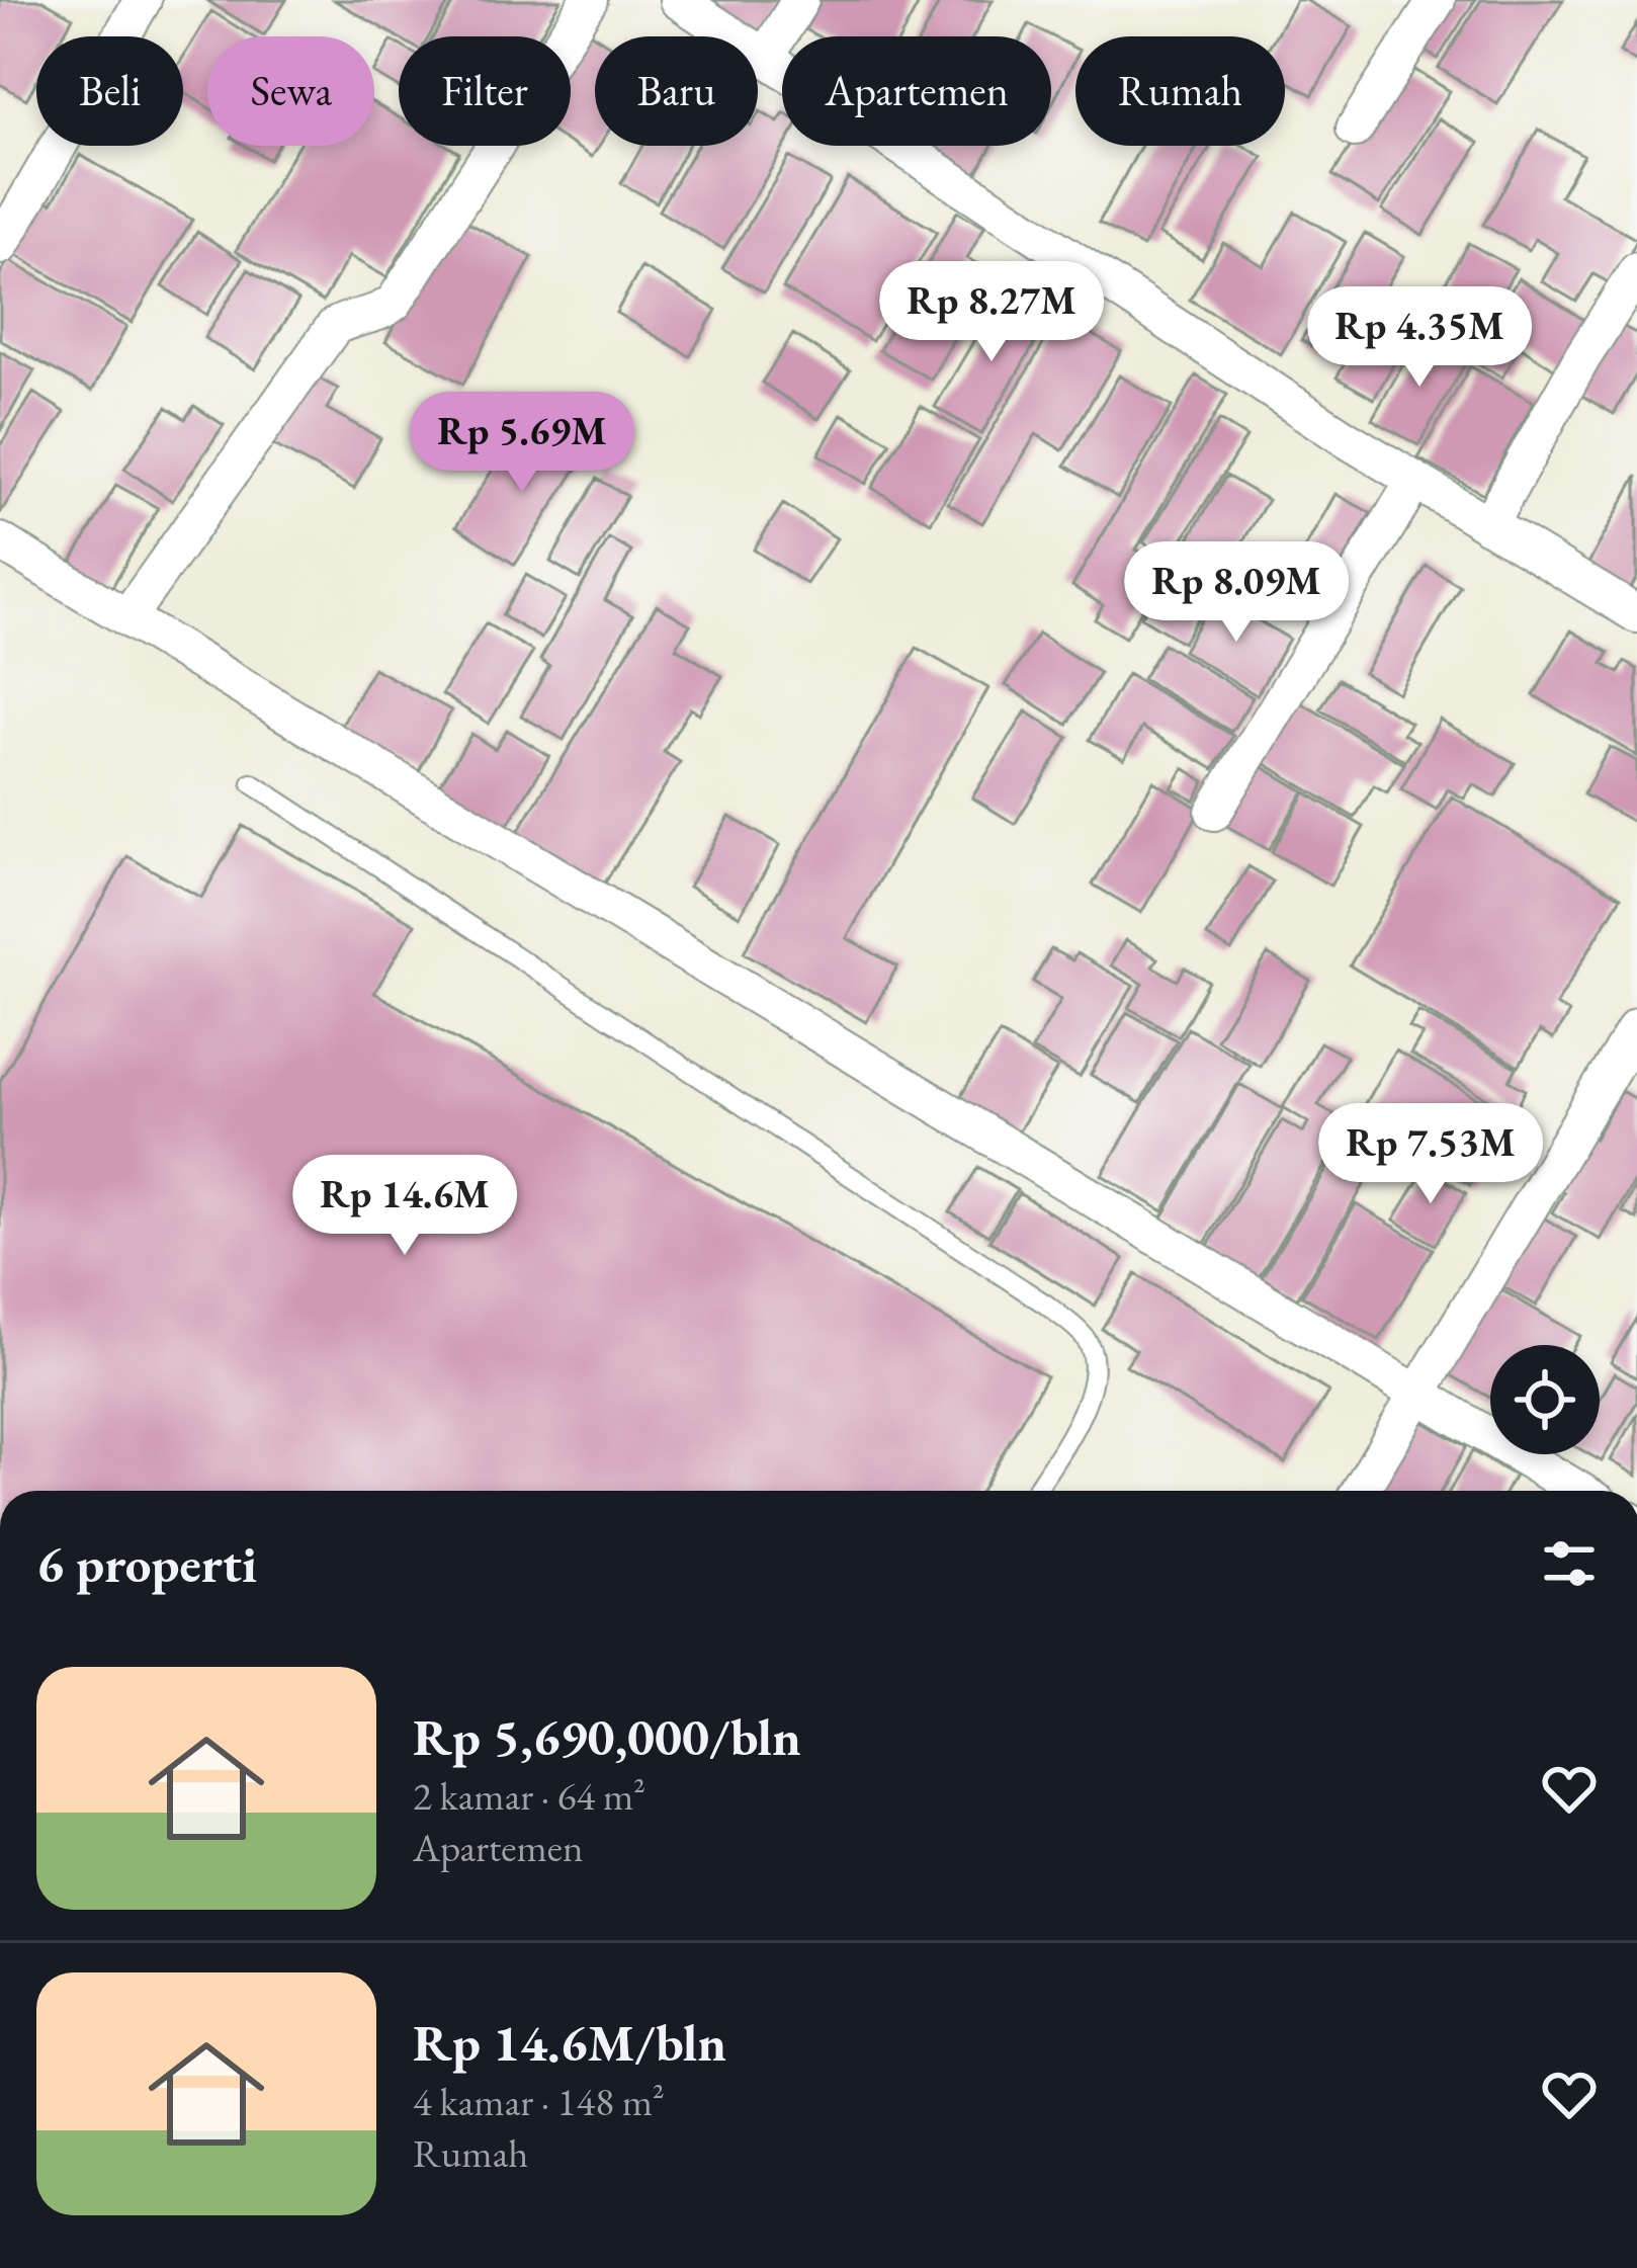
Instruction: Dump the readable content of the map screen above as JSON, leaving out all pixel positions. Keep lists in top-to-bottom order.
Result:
{
  "page": {
    "chip": [
      "Beli",
      "Sewa",
      "Filter",
      "Baru",
      "Apartemen",
      "Rumah"
    ],
    "price": [
      "Rp 8.27M",
      "Rp 4.35M",
      "Rp 5.69M",
      "Rp 8.09M",
      "Rp 7.53M",
      "Rp 14.6M"
    ],
    "heading": "6 properti",
    "list": [
      {
        "name": "Rp 5,690,000/bln",
        "note": "2 kamar · 64 m² · Apartemen"
      },
      {
        "name": "Rp 14.6M/bln",
        "note": "4 kamar · 148 m² · Rumah"
      }
    ]
  }
}
